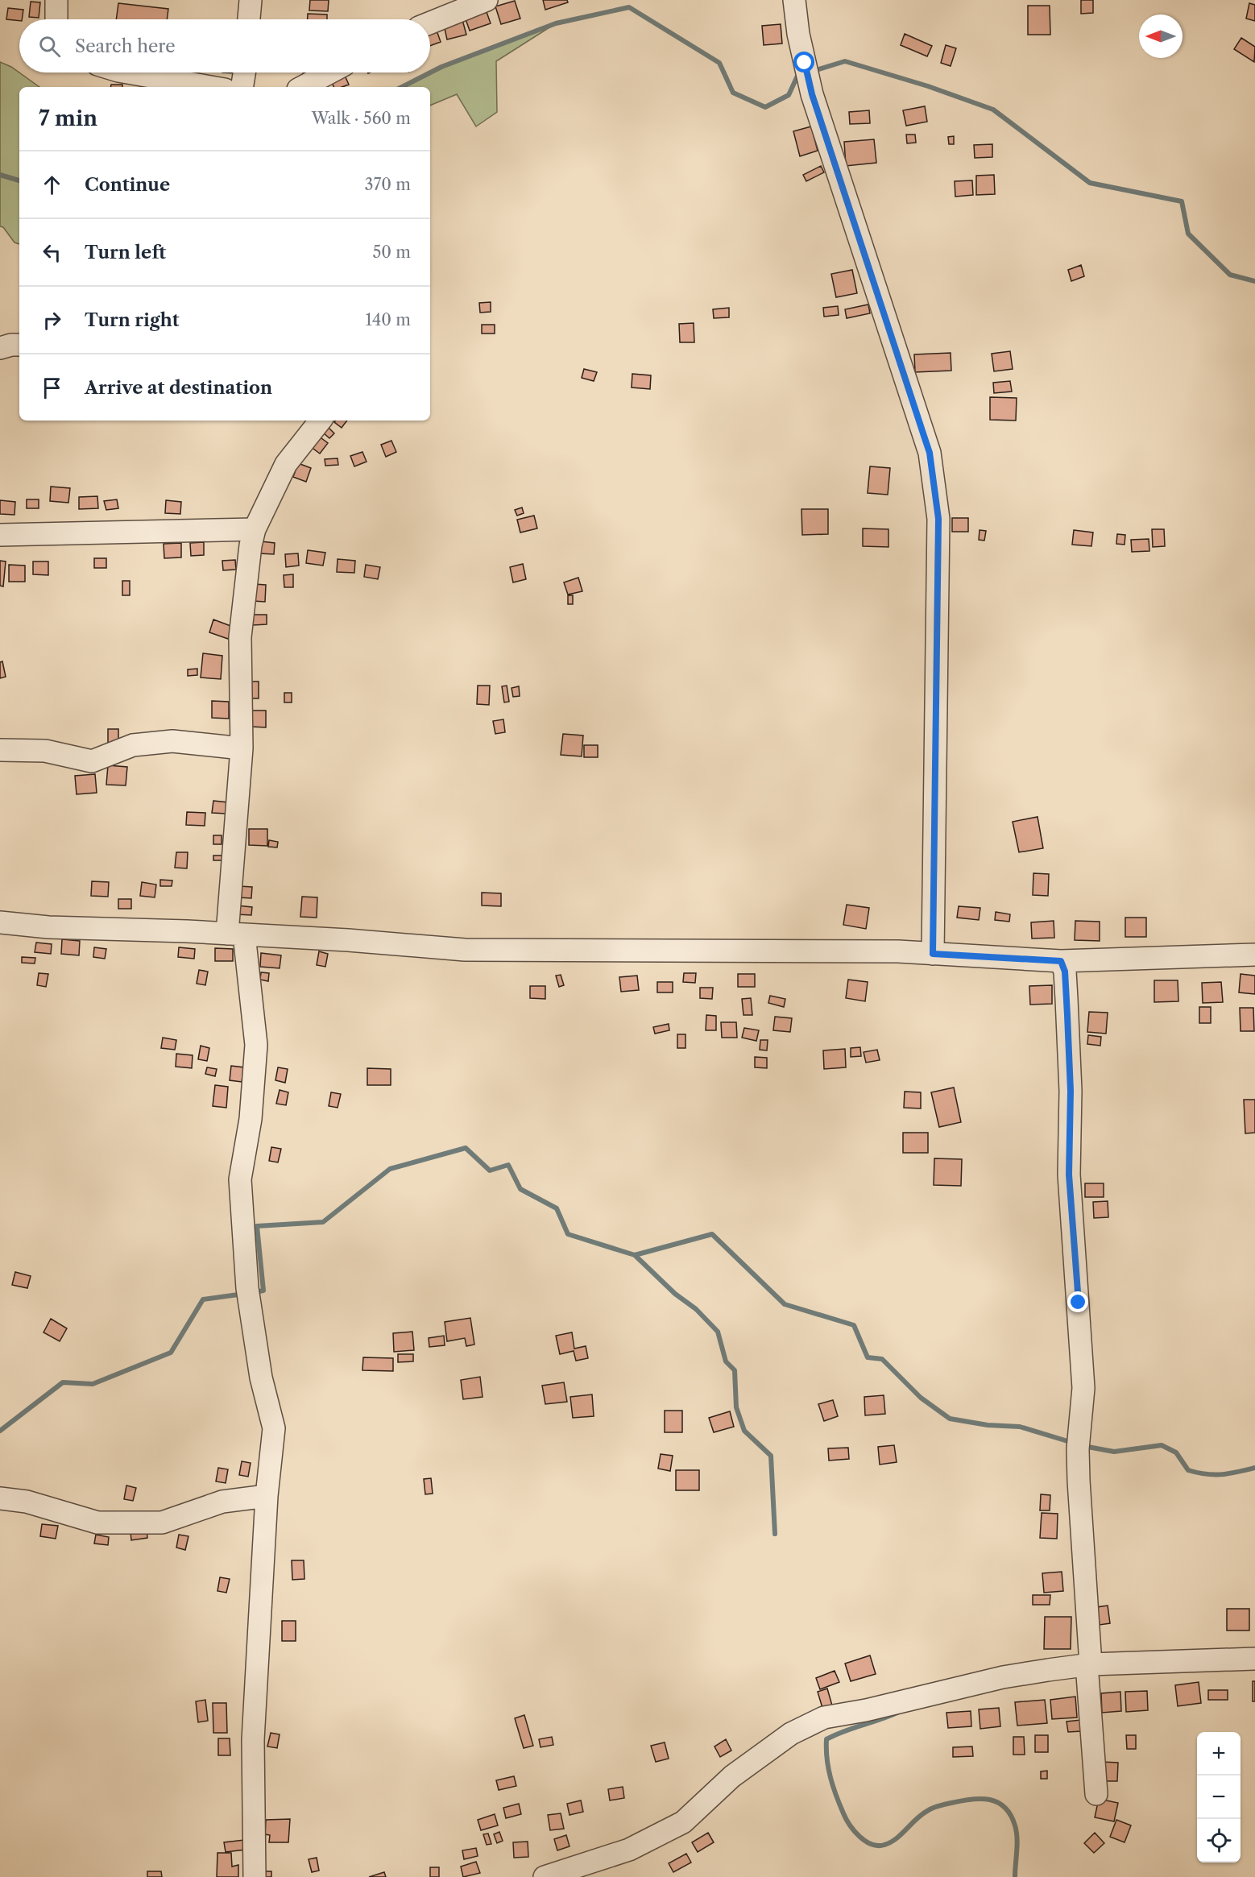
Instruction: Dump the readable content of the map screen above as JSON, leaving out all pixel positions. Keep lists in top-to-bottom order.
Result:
{
  "north": "left",
  "page": {
    "search": "Search here",
    "heading": ["7 min", "Walk · 560 m"],
    "list": [
      ["Continue", "370 m"],
      ["Turn left", "50 m"],
      ["Turn right", "140 m"],
      "Arrive at destination"
    ],
    "map_buttons": ["+", "−"]
  }
}
